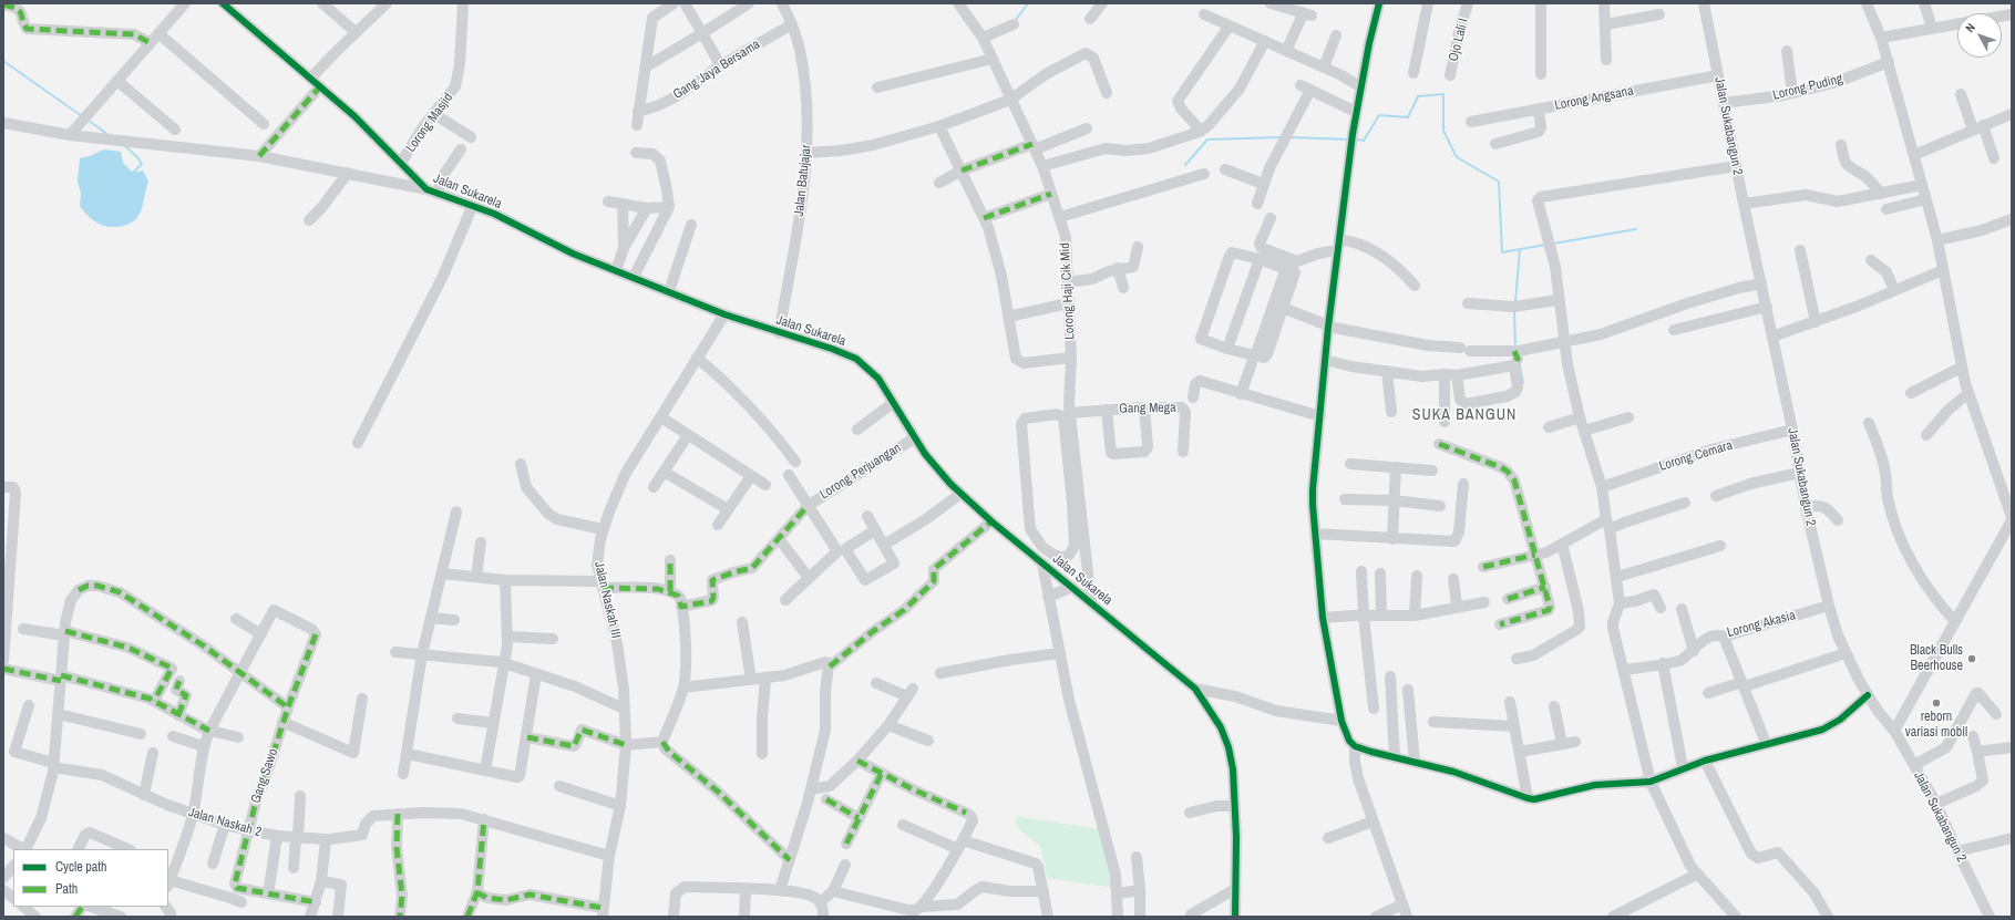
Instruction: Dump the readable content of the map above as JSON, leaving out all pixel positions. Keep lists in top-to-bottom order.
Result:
{
  "streets": {
    "street": [
      "Ojo Lali I",
      "Gang Jaya Bersama",
      "Lorong Puding",
      "Lorong Angsana",
      "Lorong Masjid",
      "Jalan Sukabangun 2",
      "Jalan Batujajar",
      "Jalan Sukarela",
      "Lorong Haji Cik Mid",
      "Gang Mega",
      "Lorong Cemara",
      "Lorong Perjuangan",
      "Jalan Naskah III",
      "Lorong Akasia",
      "Gang Sawo",
      "Jalan Naskah 2"
    ]
  },
  "crossings": [
    ["Gang Jaya Bersama", "Jalan Batujajar"],
    ["Lorong Puding", "Jalan Sukabangun 2"],
    ["Lorong Angsana", "Jalan Sukabangun 2"],
    ["Lorong Masjid", "Jalan Sukarela"],
    ["Jalan Sukabangun 2", "Lorong Cemara"],
    ["Jalan Sukabangun 2", "Lorong Akasia"],
    ["Jalan Batujajar", "Jalan Sukarela"],
    ["Jalan Sukarela", "Lorong Haji Cik Mid"],
    ["Jalan Sukarela", "Lorong Perjuangan"],
    ["Jalan Sukarela", "Jalan Naskah III"],
    ["Lorong Haji Cik Mid", "Gang Mega"],
    ["Gang Sawo", "Jalan Naskah 2"]
  ],
  "districts": ["SUKA BANGUN"],
  "places": ["Black Bulls Beerhouse", "reborn variasi mobil"],
  "legend": ["Cycle path", "Path"],
  "north": "top left"
}
